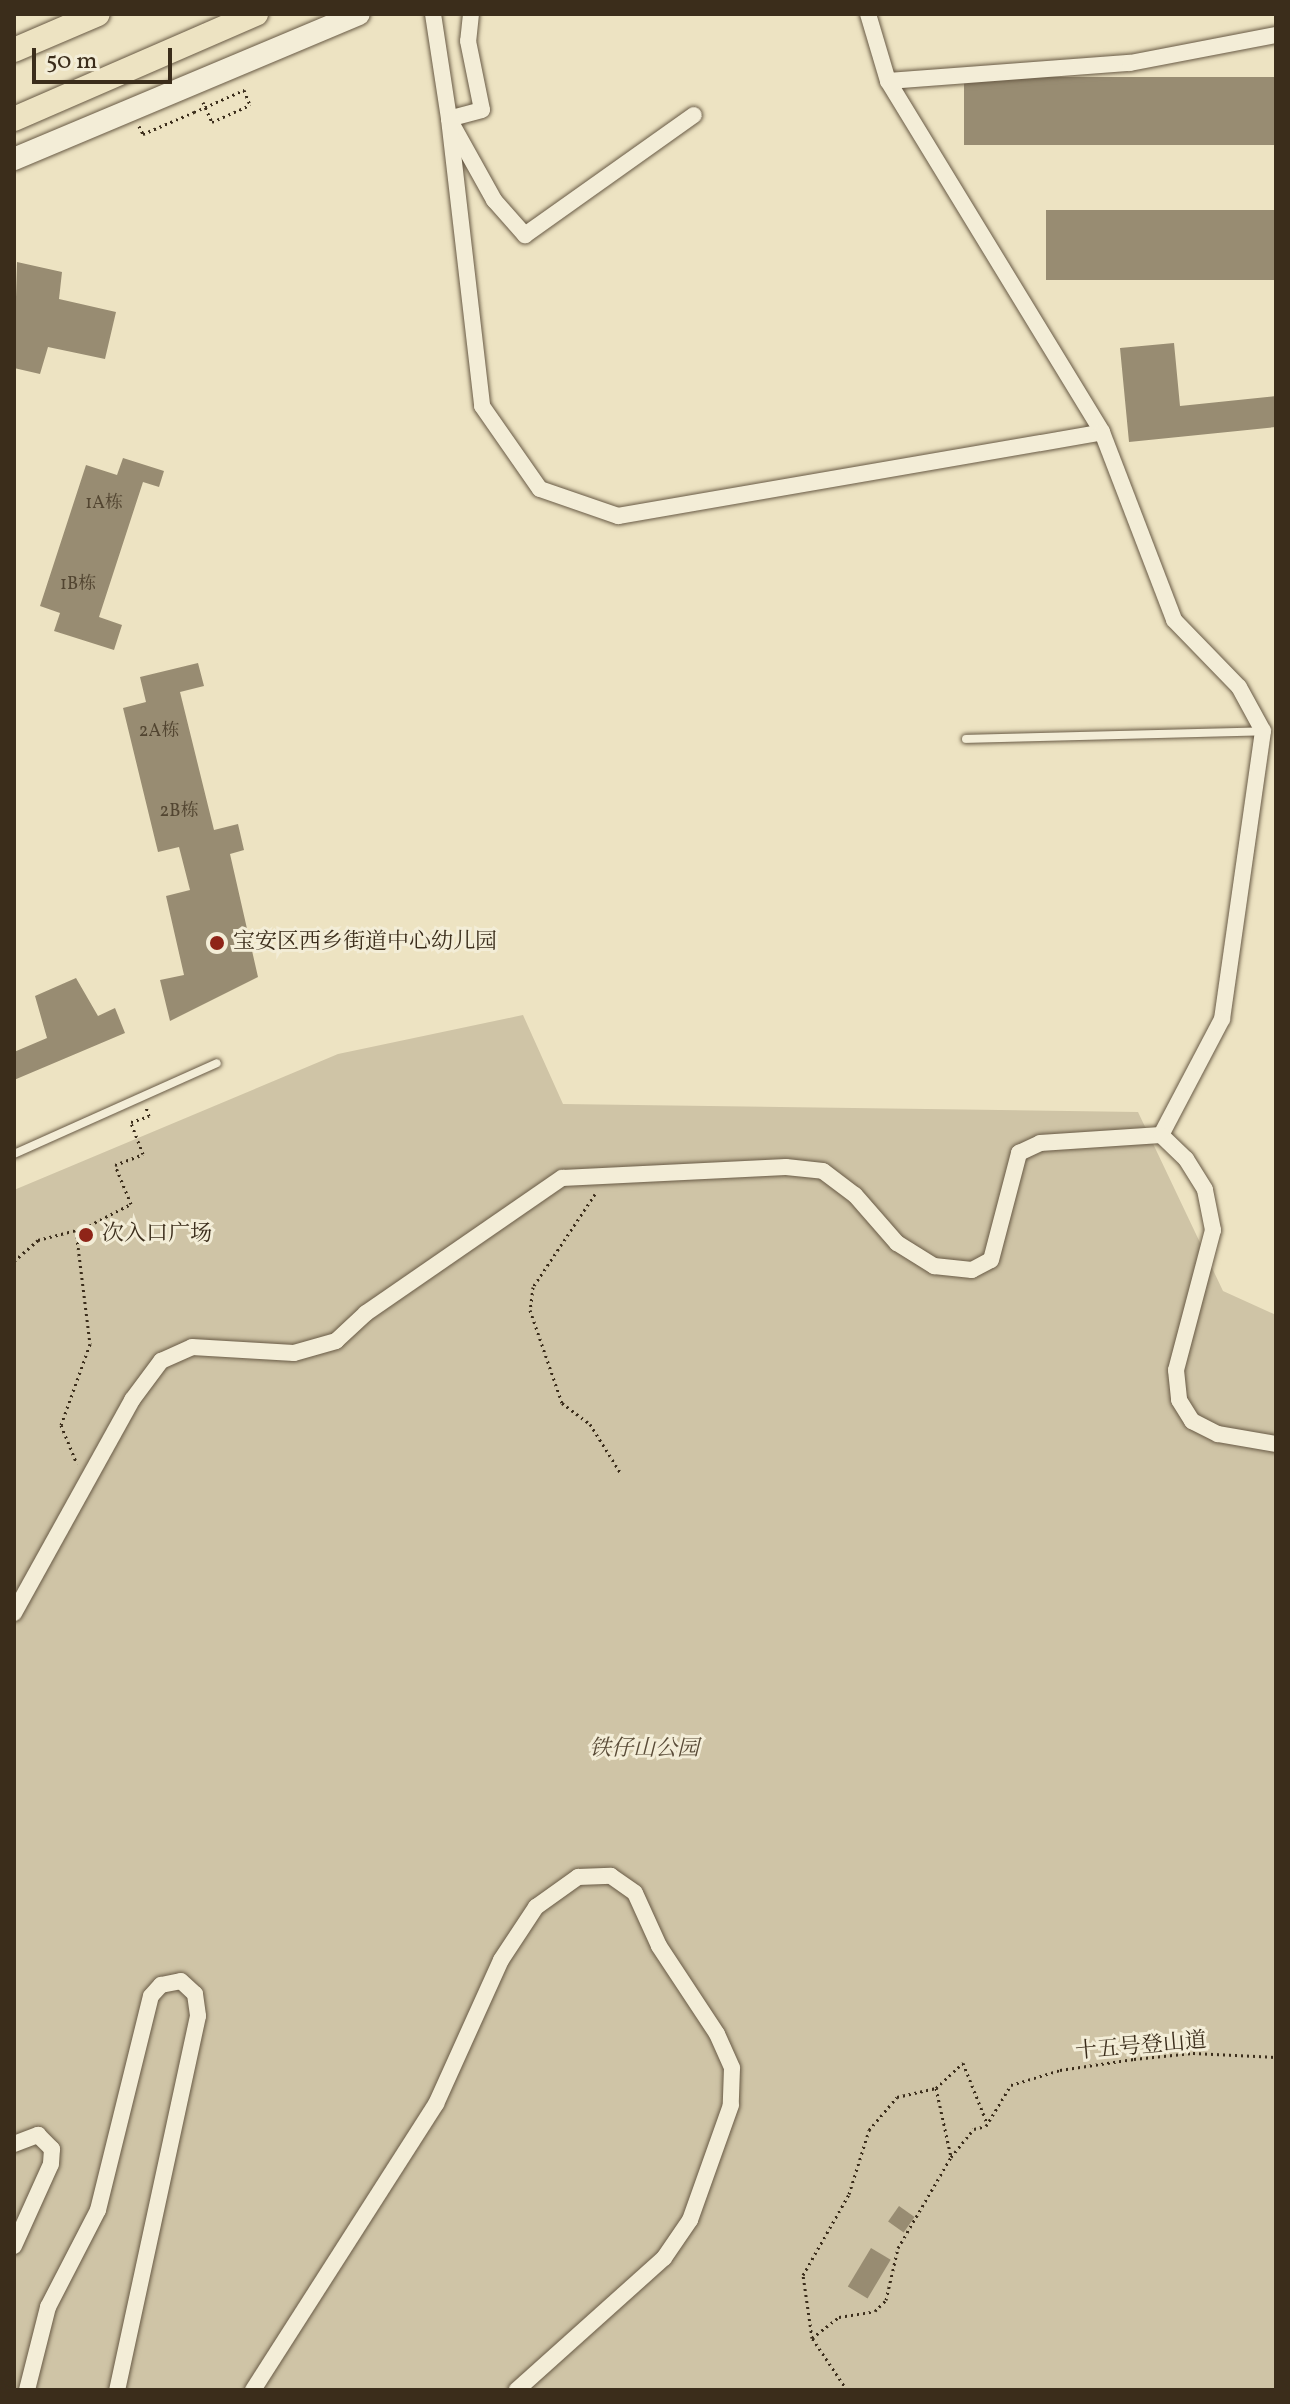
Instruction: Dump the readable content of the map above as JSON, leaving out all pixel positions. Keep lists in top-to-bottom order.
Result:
{
  "streets": {
    "path": ["十五号登山道"]
  },
  "parks": ["铁仔山公园"],
  "places": ["宝安区西乡街道中心幼儿园", "次入口广场"],
  "house_numbers": [
    "1A栋",
    "1B栋",
    "2A栋",
    "2B栋"
  ],
  "scale_bar": "50 m"
}
